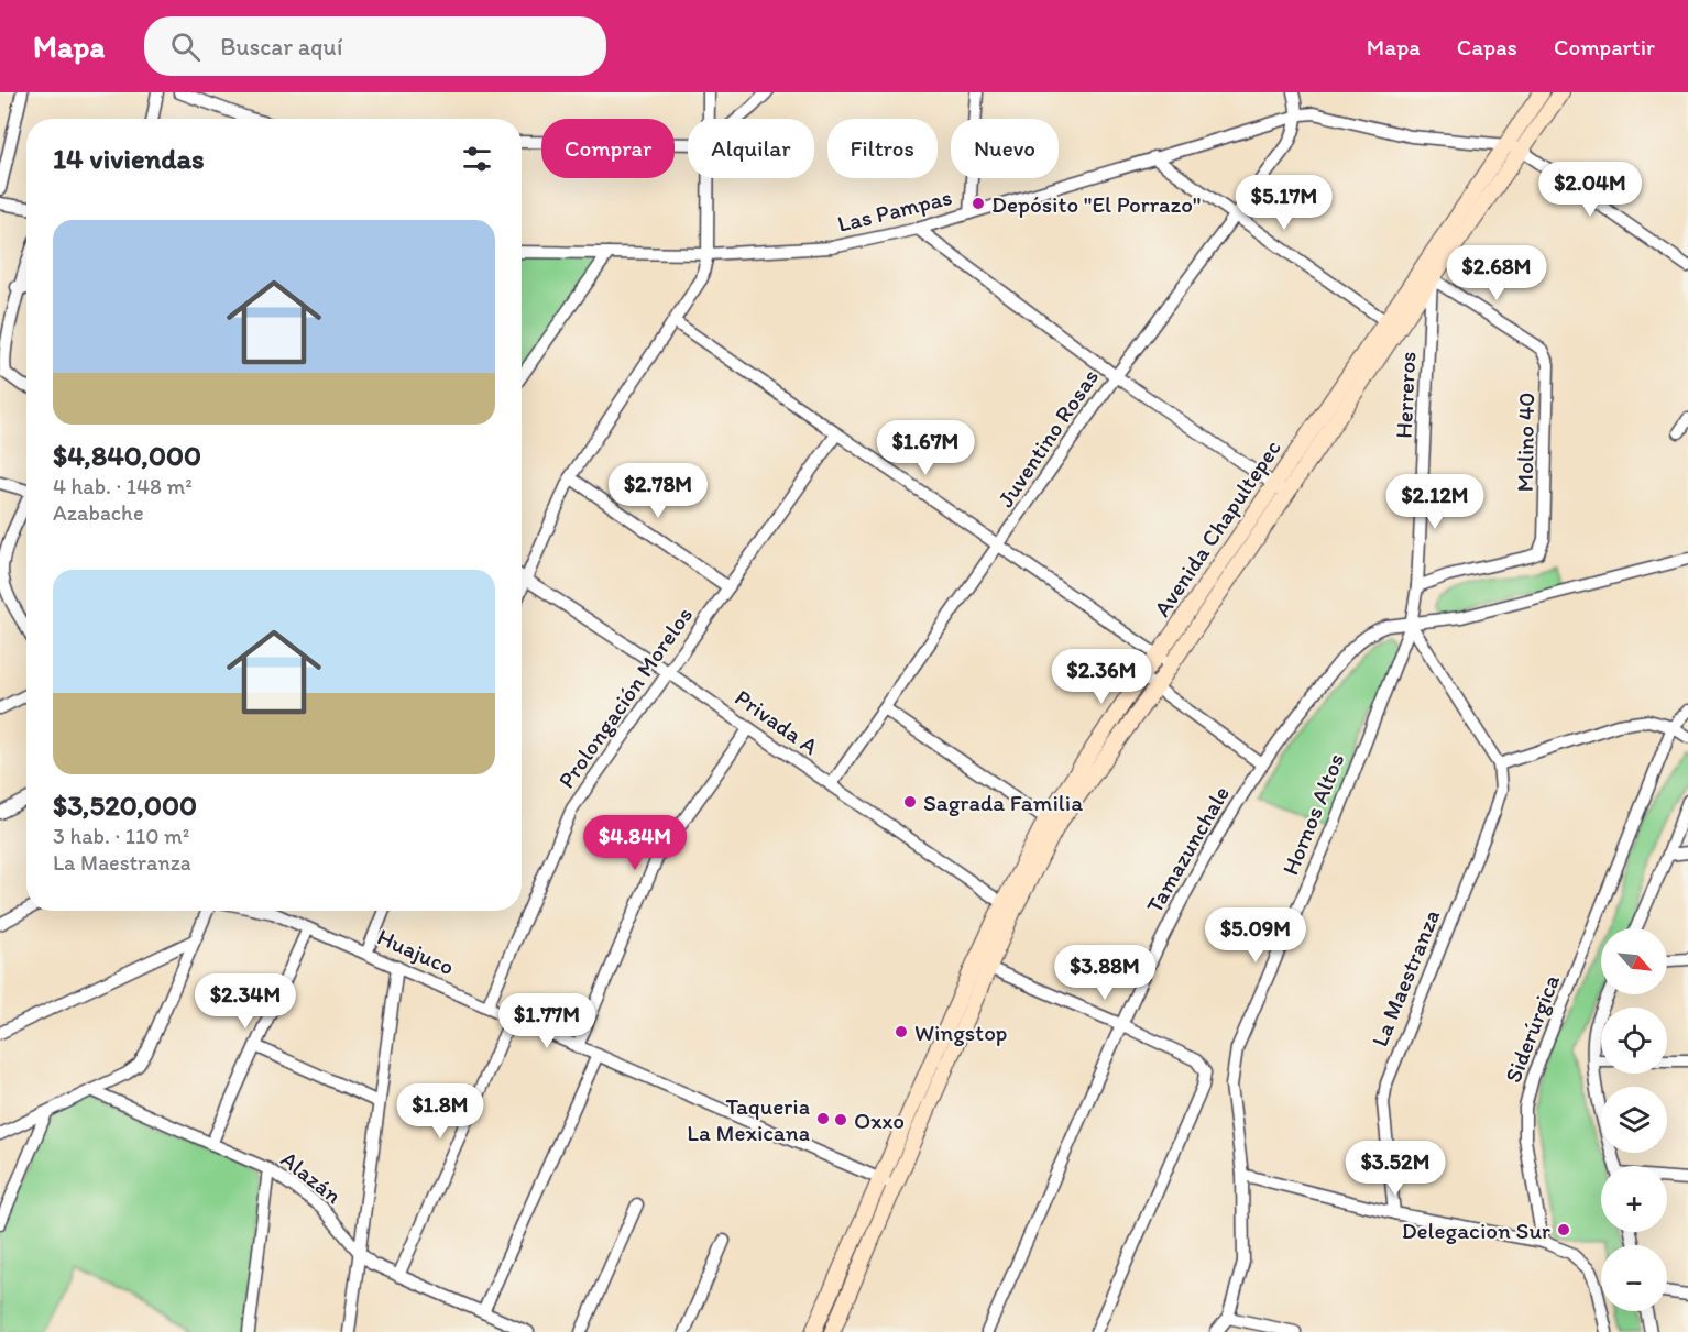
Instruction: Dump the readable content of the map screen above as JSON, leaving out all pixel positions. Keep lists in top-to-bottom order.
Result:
{
  "streets": {
    "main road": ["Avenida Chapultepec"],
    "street": [
      "Las Pampas",
      "Herreros",
      "Juventino Rosas",
      "Molino 40",
      "Prolongación Morelos",
      "Privada A",
      "Hornos Altos",
      "Tamazunchale",
      "Huajuco",
      "La Maestranza",
      "Siderúrgica",
      "Alazán"
    ]
  },
  "crossings": [
    ["Las Pampas", "Juventino Rosas"],
    ["Las Pampas", "Avenida Chapultepec"],
    ["Herreros", "Molino 40"],
    ["Herreros", "Avenida Chapultepec"],
    ["Herreros", "Hornos Altos"],
    ["Herreros", "Tamazunchale"],
    ["Juventino Rosas", "Privada A"],
    ["Molino 40", "Avenida Chapultepec"],
    ["Avenida Chapultepec", "Privada A"],
    ["Avenida Chapultepec", "Huajuco"],
    ["Prolongación Morelos", "Privada A"],
    ["Prolongación Morelos", "Huajuco"],
    ["Hornos Altos", "Tamazunchale"]
  ],
  "places": [
    "Depósito \"El Porrazo\"",
    "Sagrada Familia",
    "Wingstop",
    "Taqueria La Mexicana",
    "Oxxo",
    "Delegacion Sur"
  ],
  "north": "bottom right",
  "page": {
    "header": "Mapa",
    "search": "Buscar aquí",
    "nav": ["Mapa", "Capas", "Compartir"],
    "chip": [
      "Comprar",
      "Alquilar",
      "Filtros",
      "Nuevo"
    ],
    "heading": "14 viviendas",
    "price": [
      "$2.04M",
      "$5.17M",
      "$2.68M",
      "$1.67M",
      "$2.78M",
      "$2.12M",
      "$2.36M",
      "$4.84M",
      "$5.09M",
      "$3.88M",
      "$2.34M",
      "$1.77M",
      "$1.8M",
      "$3.52M"
    ],
    "list": [
      {
        "name": "$4,840,000",
        "note": "4 hab. · 148 m² · Azabache"
      },
      {
        "name": "$3,520,000",
        "note": "3 hab. · 110 m² · La Maestranza"
      }
    ],
    "map_buttons": ["+", "−"]
  }
}
